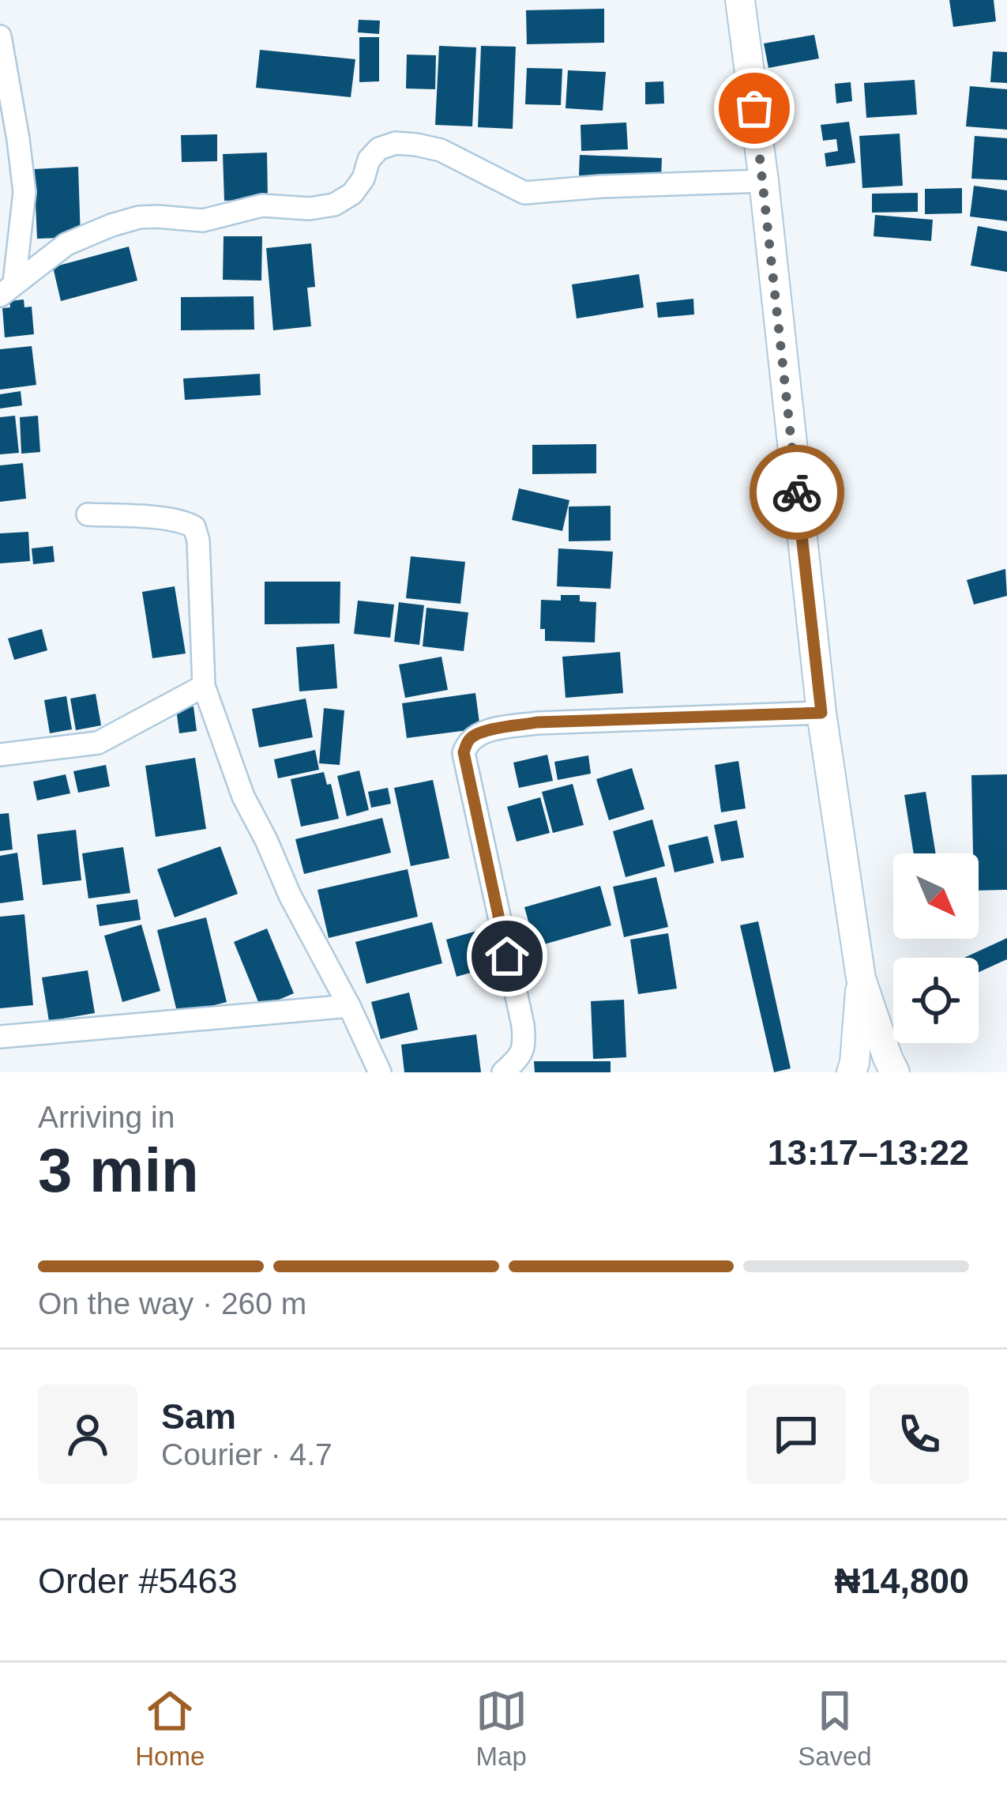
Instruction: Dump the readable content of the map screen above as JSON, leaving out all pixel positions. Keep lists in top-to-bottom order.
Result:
{
  "north": "bottom right",
  "page": {
    "heading": ["3 min", "Arriving in", "13:17–13:22"],
    "panel": [
      "Sam",
      "Courier · 4.7",
      "Order #5463",
      "₦14,800"
    ],
    "bar": "On the way · 260 m",
    "tabs": ["Home", "Map", "Saved"]
  }
}
